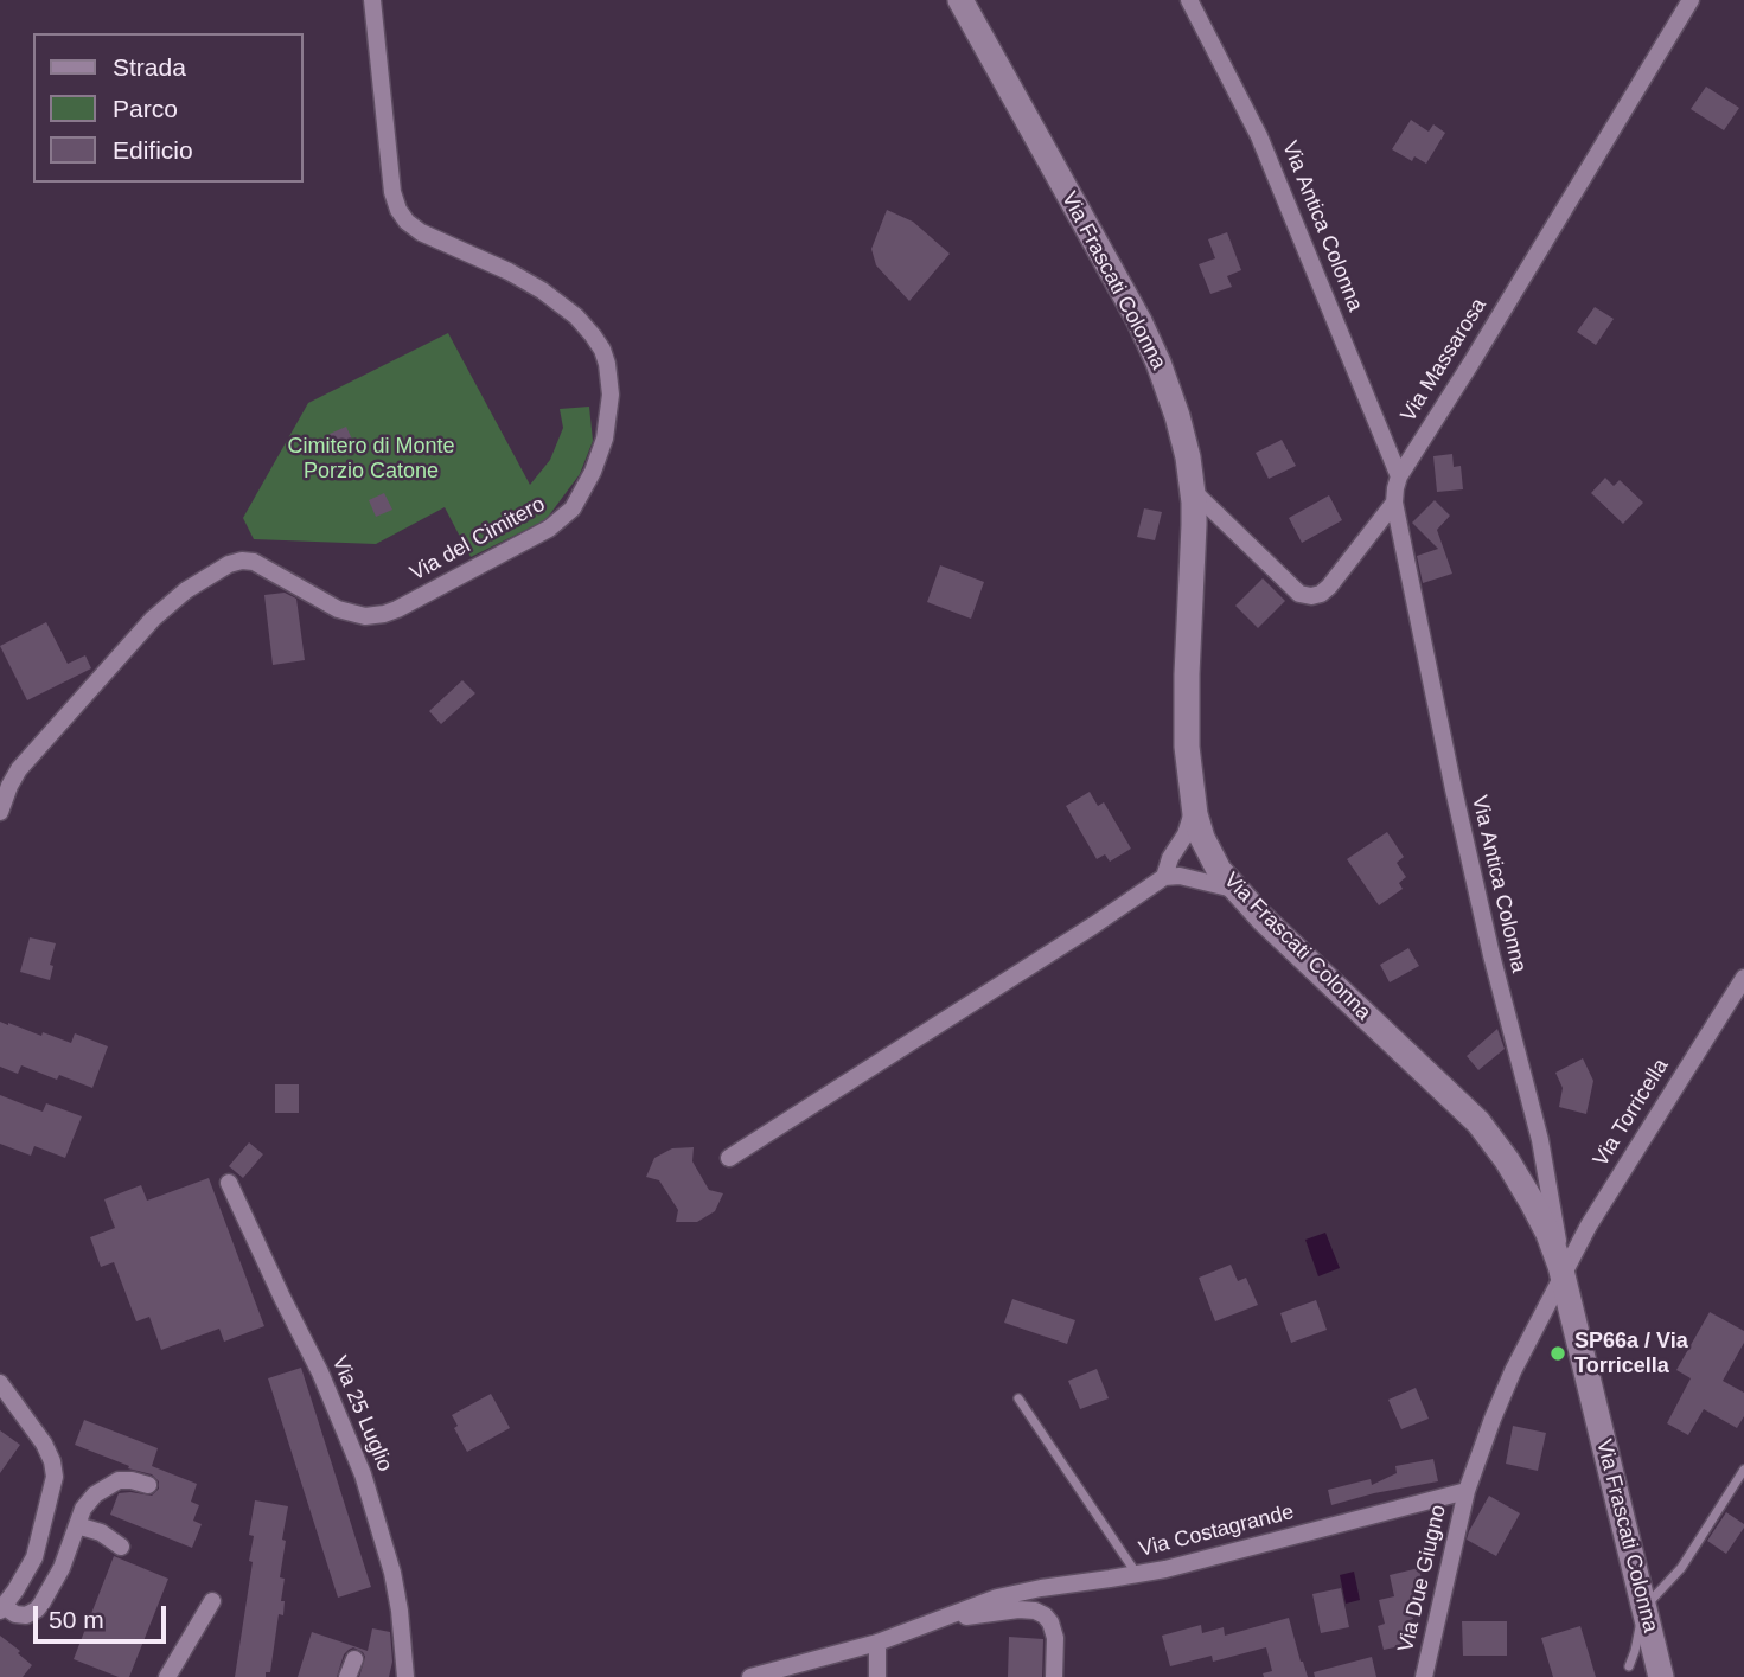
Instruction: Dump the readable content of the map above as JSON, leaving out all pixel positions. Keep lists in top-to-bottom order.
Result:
{
  "streets": {
    "street": [
      "Via Antica Colonna",
      "Via Frascati Colonna",
      "Via Massarosa",
      "Via del Cimitero",
      "Via Torricella",
      "Via 25 Luglio",
      "Via Costagrande",
      "Via Due Giugno"
    ]
  },
  "crossings": [
    ["Via Antica Colonna", "Via Frascati Colonna"],
    ["Via Antica Colonna", "Via Massarosa"],
    ["Via Antica Colonna", "Via Torricella"],
    ["Via Frascati Colonna", "Via Massarosa"],
    ["Via Frascati Colonna", "Via Torricella"],
    ["Via Costagrande", "Via Due Giugno"]
  ],
  "parks": ["Cimitero di Monte Porzio Catone"],
  "places": ["SP66a / Via Torricella"],
  "legend": ["Strada", "Parco", "Edificio"],
  "scale_bar": "50 m"
}
